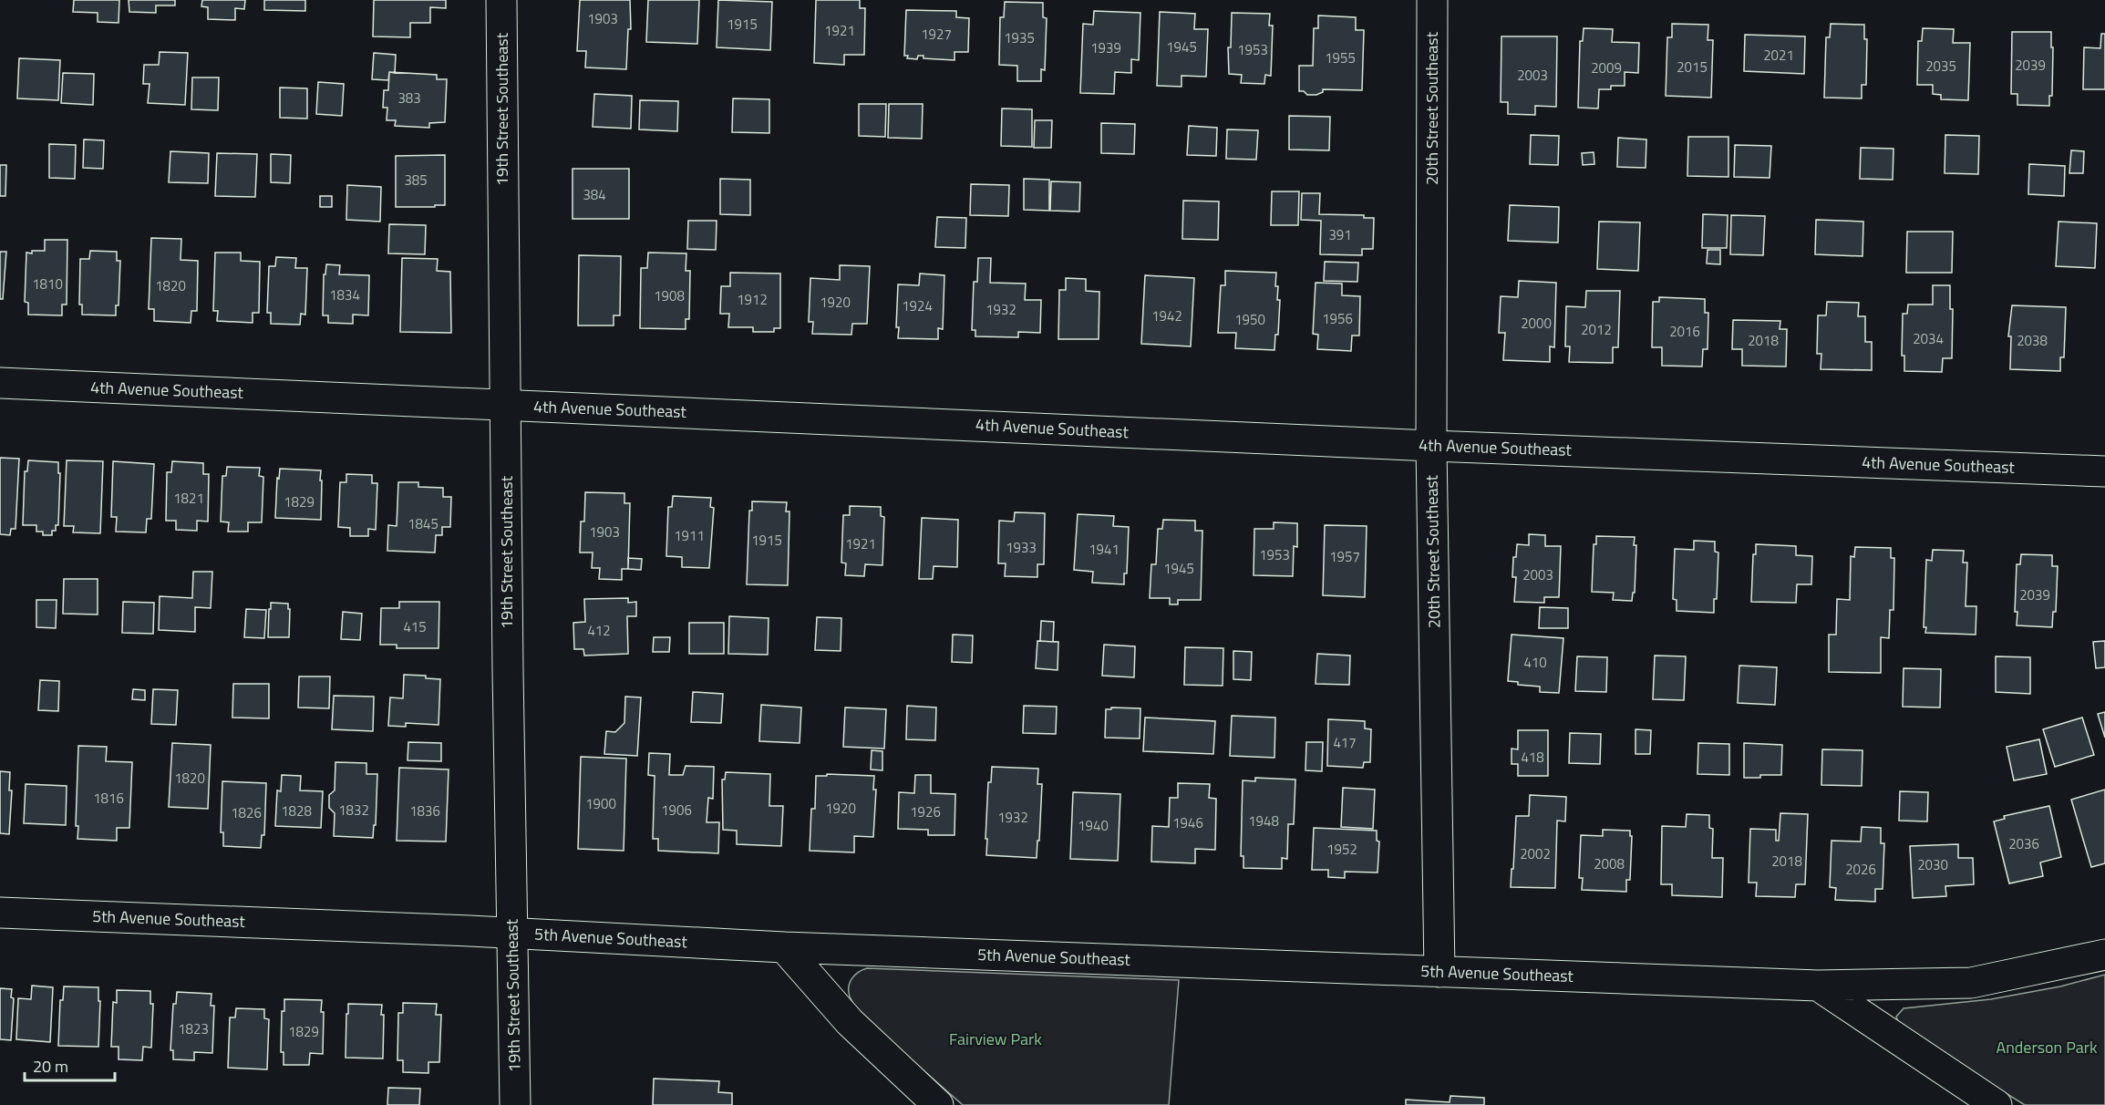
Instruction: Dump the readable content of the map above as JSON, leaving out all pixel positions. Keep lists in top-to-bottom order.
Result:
{
  "streets": {
    "street": [
      "20th Street Southeast",
      "19th Street Southeast",
      "4th Avenue Southeast",
      "5th Avenue Southeast"
    ]
  },
  "crossings": [
    ["20th Street Southeast", "4th Avenue Southeast"],
    ["20th Street Southeast", "5th Avenue Southeast"],
    ["19th Street Southeast", "4th Avenue Southeast"],
    ["19th Street Southeast", "5th Avenue Southeast"]
  ],
  "parks": ["Fairview Park", "Anderson Park"],
  "house_numbers": [
    "1903",
    "1915",
    "1921",
    "1927",
    "1935",
    "1945",
    "1939",
    "1953",
    "2021",
    "1955",
    "2039",
    "2035",
    "2015",
    "2009",
    "2003",
    "383",
    "385",
    "384",
    "391",
    "1810",
    "1820",
    "1834",
    "1908",
    "1912",
    "1920",
    "1924",
    "1932",
    "1942",
    "1956",
    "1950",
    "2000",
    "2012",
    "2016",
    "2034",
    "2018",
    "2038",
    "1821",
    "1829",
    "1845",
    "1903",
    "1911",
    "1915",
    "1921",
    "1933",
    "1941",
    "1953",
    "1957",
    "1945",
    "2003",
    "2039",
    "415",
    "412",
    "410",
    "417",
    "418",
    "1820",
    "1816",
    "1900",
    "1920",
    "1832",
    "1906",
    "1828",
    "1836",
    "1926",
    "1826",
    "1932",
    "1948",
    "1946",
    "1940",
    "2036",
    "1952",
    "2002",
    "2018",
    "2008",
    "2030",
    "2026",
    "1823",
    "1829"
  ],
  "scale_bar": "20 m"
}
